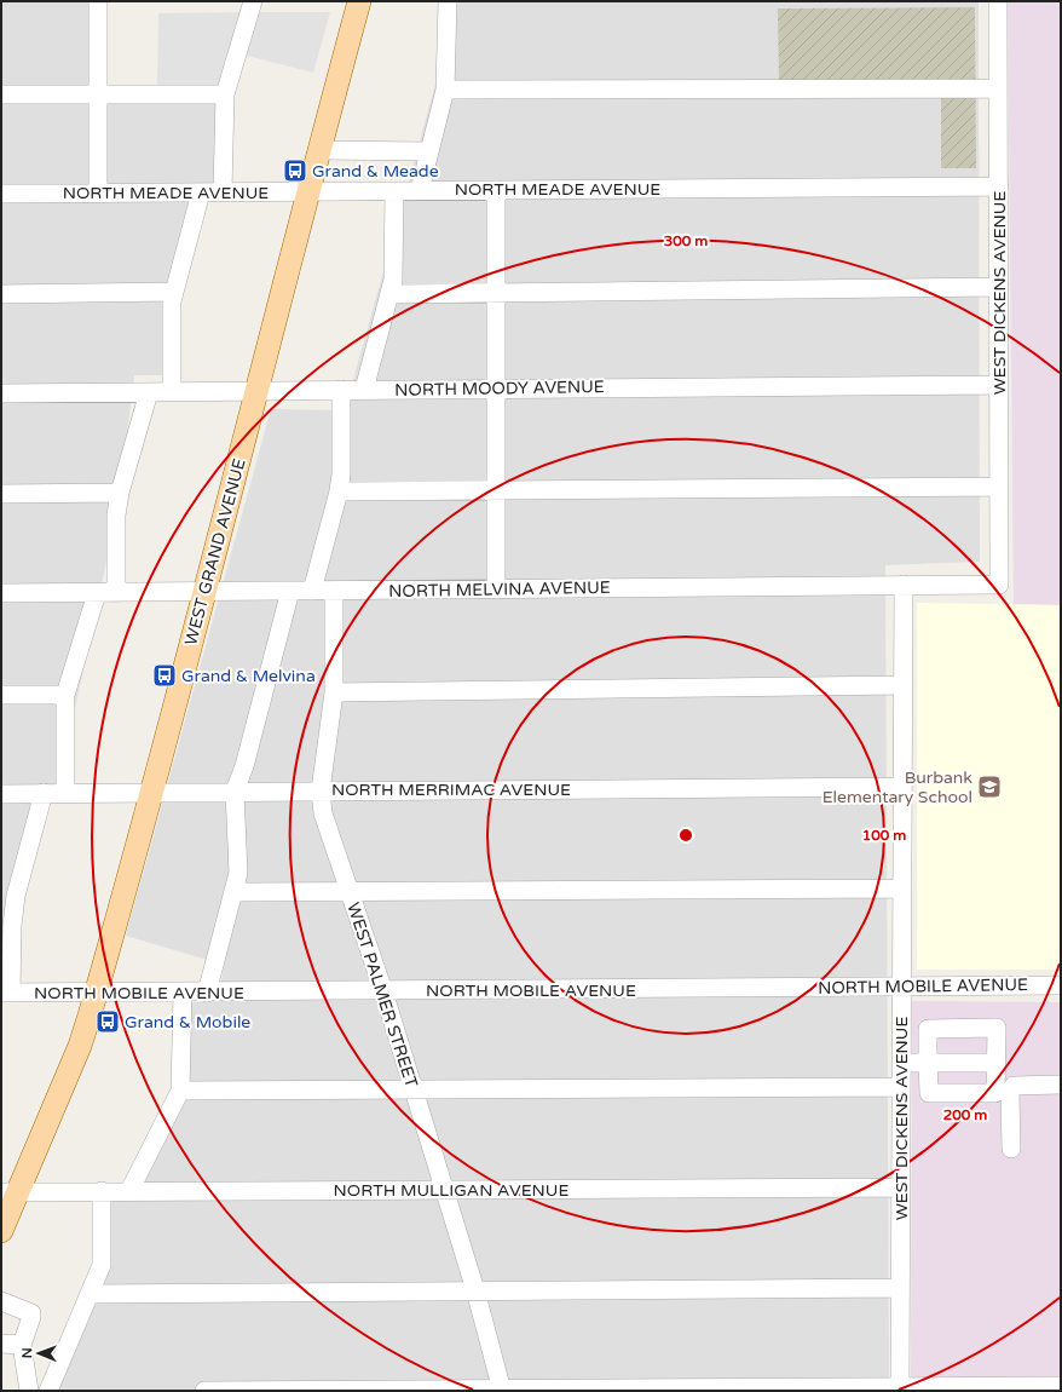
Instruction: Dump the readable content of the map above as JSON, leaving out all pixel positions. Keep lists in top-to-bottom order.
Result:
{
  "streets": {
    "main road": ["WEST GRAND AVENUE"],
    "street": [
      "NORTH MEADE AVENUE",
      "WEST DICKENS AVENUE",
      "NORTH MOODY AVENUE",
      "NORTH MELVINA AVENUE",
      "NORTH MERRIMAC AVENUE",
      "NORTH MOBILE AVENUE",
      "WEST PALMER STREET",
      "NORTH MULLIGAN AVENUE"
    ]
  },
  "crossings": [
    ["NORTH MEADE AVENUE", "WEST DICKENS AVENUE"],
    ["NORTH MEADE AVENUE", "WEST GRAND AVENUE"],
    ["WEST DICKENS AVENUE", "NORTH MOODY AVENUE"],
    ["WEST DICKENS AVENUE", "NORTH MELVINA AVENUE"],
    ["WEST DICKENS AVENUE", "NORTH MERRIMAC AVENUE"],
    ["WEST DICKENS AVENUE", "NORTH MOBILE AVENUE"],
    ["WEST DICKENS AVENUE", "NORTH MULLIGAN AVENUE"],
    ["NORTH MOODY AVENUE", "WEST GRAND AVENUE"],
    ["WEST GRAND AVENUE", "NORTH MELVINA AVENUE"],
    ["WEST GRAND AVENUE", "NORTH MERRIMAC AVENUE"],
    ["WEST GRAND AVENUE", "NORTH MOBILE AVENUE"],
    ["WEST GRAND AVENUE", "NORTH MULLIGAN AVENUE"],
    ["NORTH MELVINA AVENUE", "WEST PALMER STREET"],
    ["NORTH MERRIMAC AVENUE", "WEST PALMER STREET"],
    ["NORTH MOBILE AVENUE", "WEST PALMER STREET"],
    ["WEST PALMER STREET", "NORTH MULLIGAN AVENUE"]
  ],
  "places": {
    "bus stop": ["Grand & Meade", "Grand & Melvina", "Grand & Mobile"],
    "school or university": ["Burbank Elementary School"]
  },
  "north": "left",
  "rings": ["300 m", "100 m", "200 m"]
}
